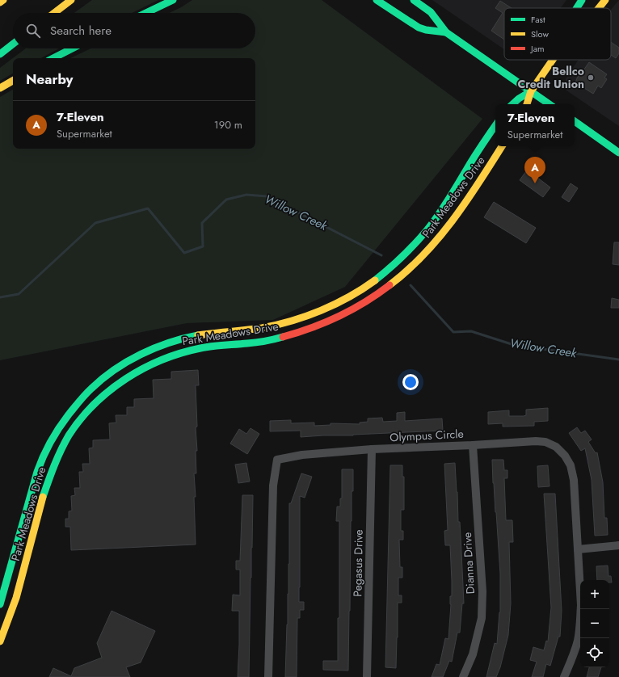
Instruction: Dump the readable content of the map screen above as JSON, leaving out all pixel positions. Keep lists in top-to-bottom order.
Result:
{
  "streets": {
    "main road": ["Park Meadows Drive"],
    "street": ["Olympus Circle", "Pegasus Drive", "Dianna Drive"]
  },
  "crossings": [
    ["Olympus Circle", "Pegasus Drive"],
    ["Olympus Circle", "Dianna Drive"]
  ],
  "water": ["Willow Creek"],
  "places": ["Bellco Credit Union"],
  "legend": ["Fast", "Slow", "Jam"],
  "page": {
    "search": "Search here",
    "heading": "Nearby",
    "list": [
      {
        "mark": "A",
        "name": "7-Eleven",
        "note": "Supermarket",
        "value": "190 m"
      }
    ],
    "popup": ["7-Eleven", "Supermarket"],
    "pins": "A",
    "map_buttons": ["+", "−"]
  }
}
